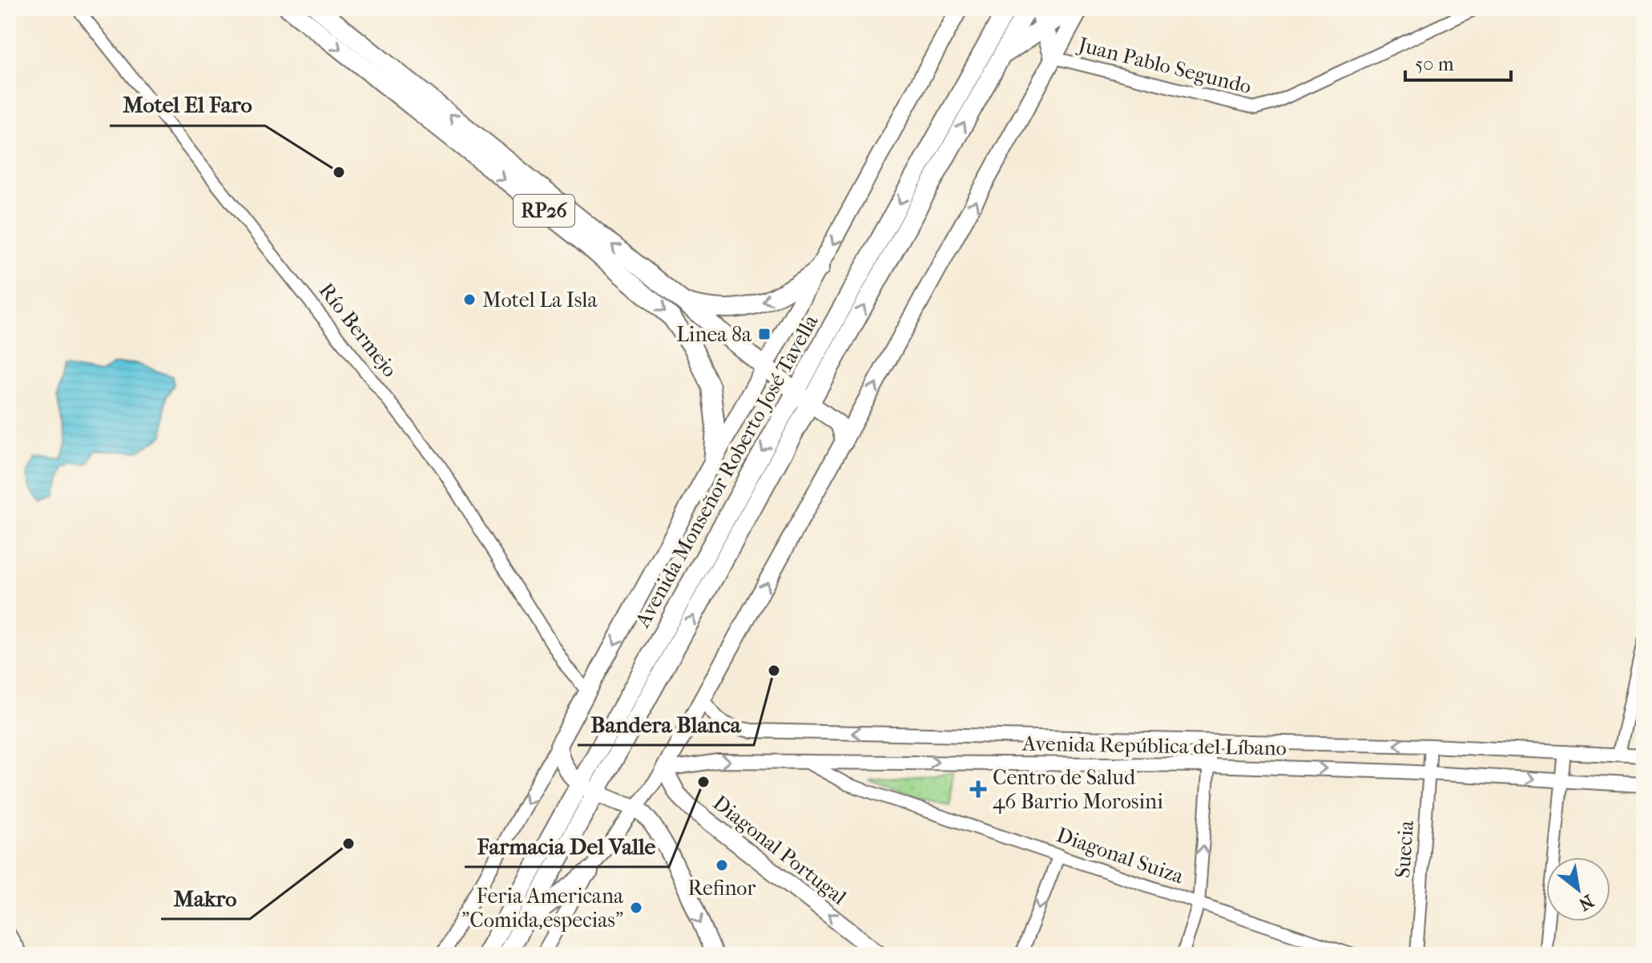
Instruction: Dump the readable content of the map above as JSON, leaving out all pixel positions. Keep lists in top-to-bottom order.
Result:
{
  "streets": {
    "main road": ["RP26", "Avenida Monseñor Roberto José Tavella", "Diagonal Portugal"],
    "street": [
      "Juan Pablo Segundo",
      "Río Bermejo",
      "Avenida República del Líbano",
      "Suecia",
      "Diagonal Suiza"
    ]
  },
  "crossings": [
    ["RP26", "Avenida Monseñor Roberto José Tavella"],
    ["Avenida República del Líbano", "Suecia"],
    ["Avenida República del Líbano", "Diagonal Portugal"],
    ["Avenida República del Líbano", "Diagonal Suiza"]
  ],
  "places": {
    "other": [
      "Motel El Faro",
      "Motel La Isla",
      "Bandera Blanca",
      "Farmacia Del Valle",
      "Makro",
      "Refinor",
      "Feria Americana \"Comida,especias\""
    ],
    "transit": ["Linea 8a"],
    "health": ["Centro de Salud 46 Barrio Morosini"]
  },
  "scale_bar": "50 m",
  "north": "bottom right"
}
